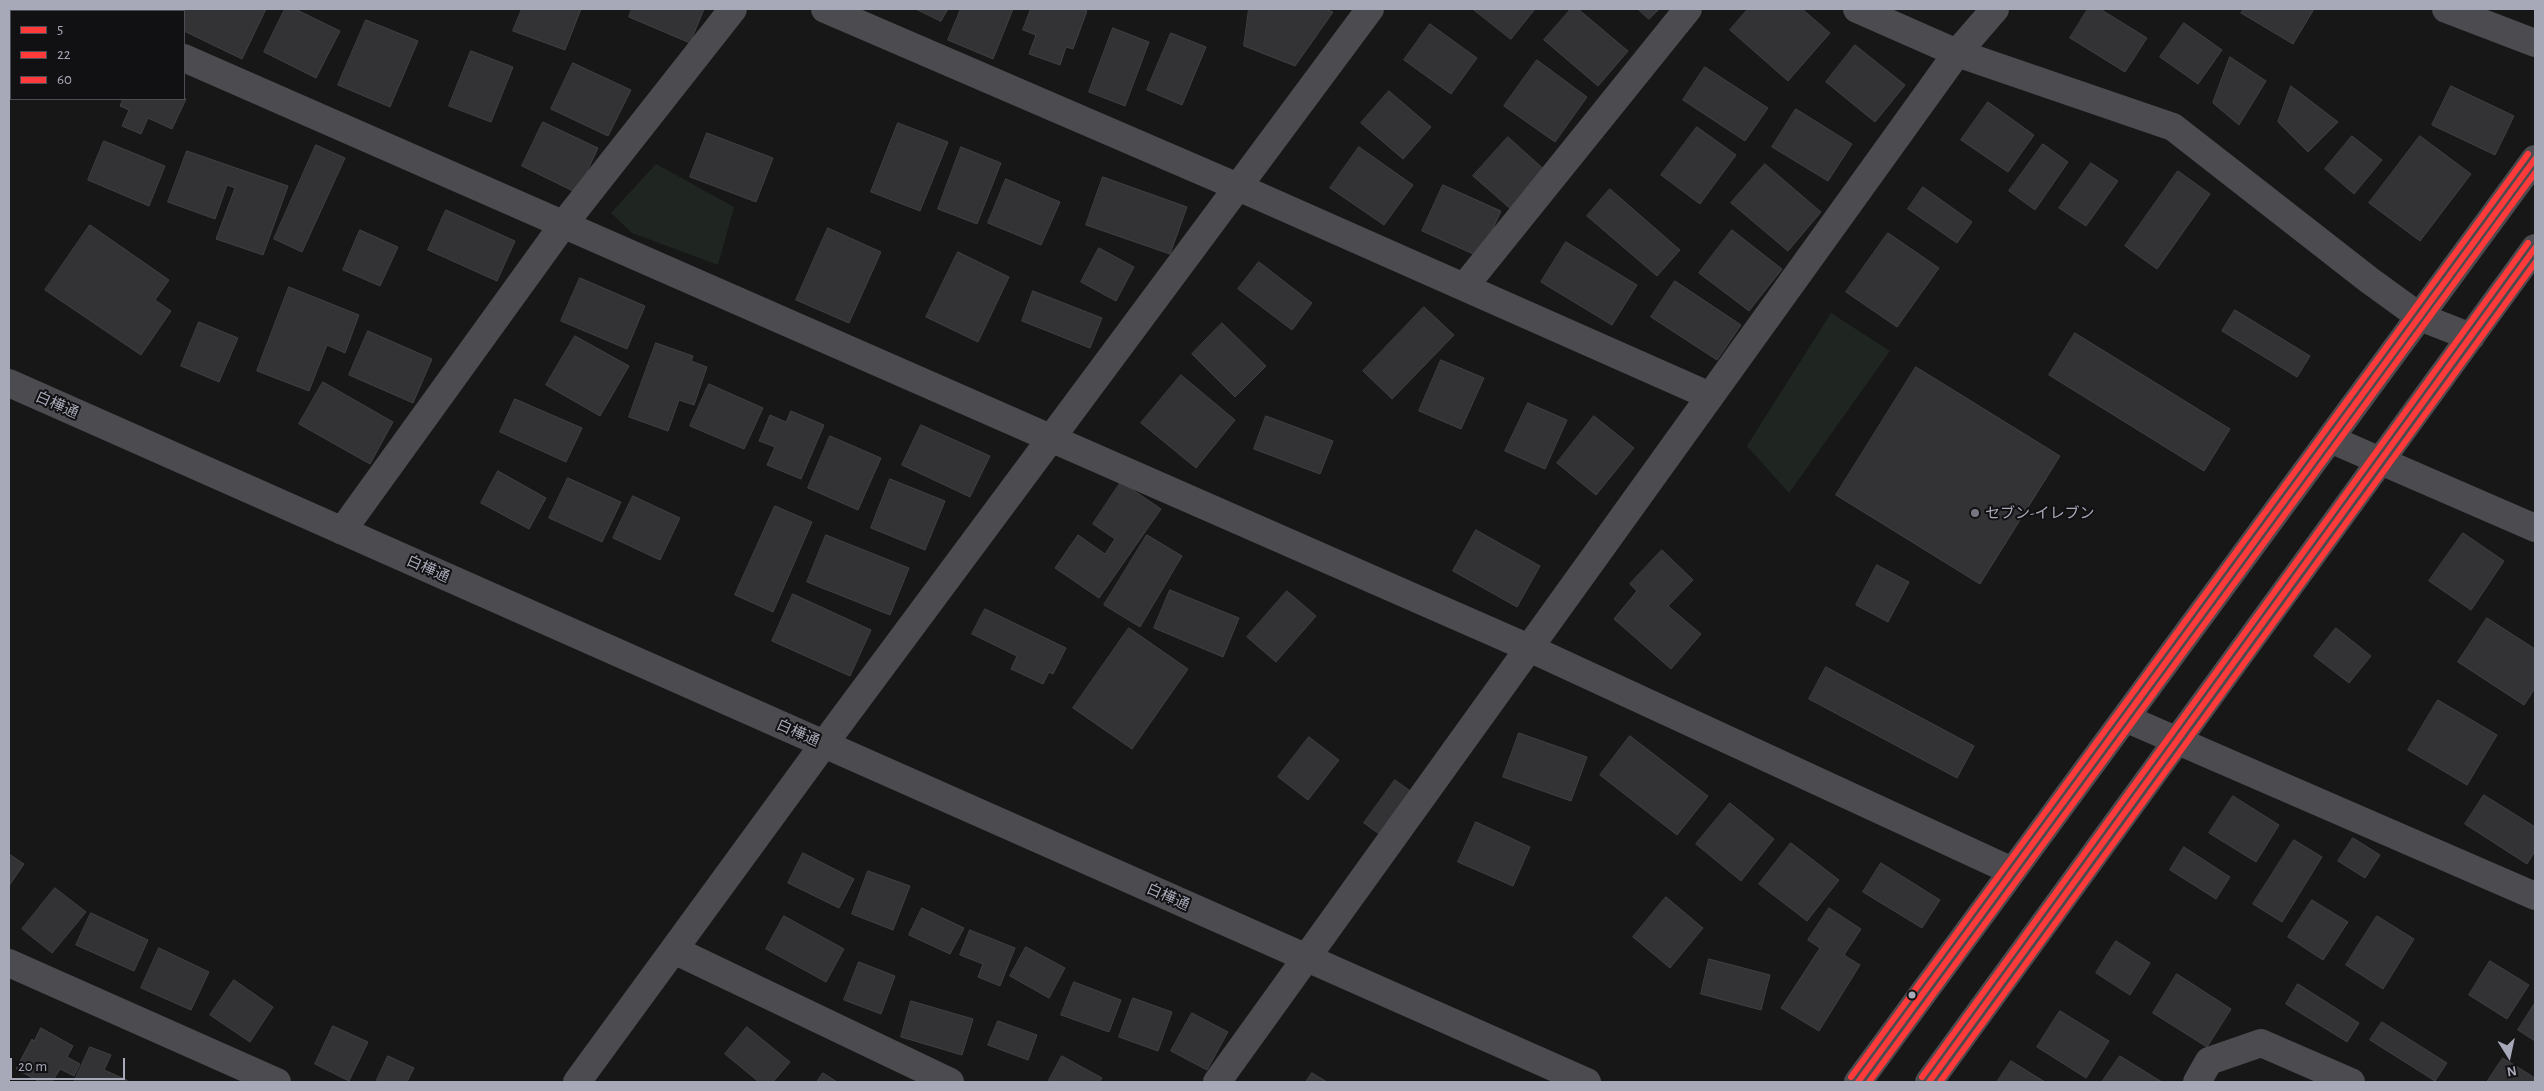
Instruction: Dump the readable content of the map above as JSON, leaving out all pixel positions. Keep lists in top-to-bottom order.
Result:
{
  "streets": {
    "street": ["白樺通"]
  },
  "places": ["セブン-イレブン"],
  "lines": ["transit line 60", "transit line 5", "transit line 22"],
  "legend": ["5", "22", "60"],
  "scale_bar": "20 m",
  "north": "bottom"
}
